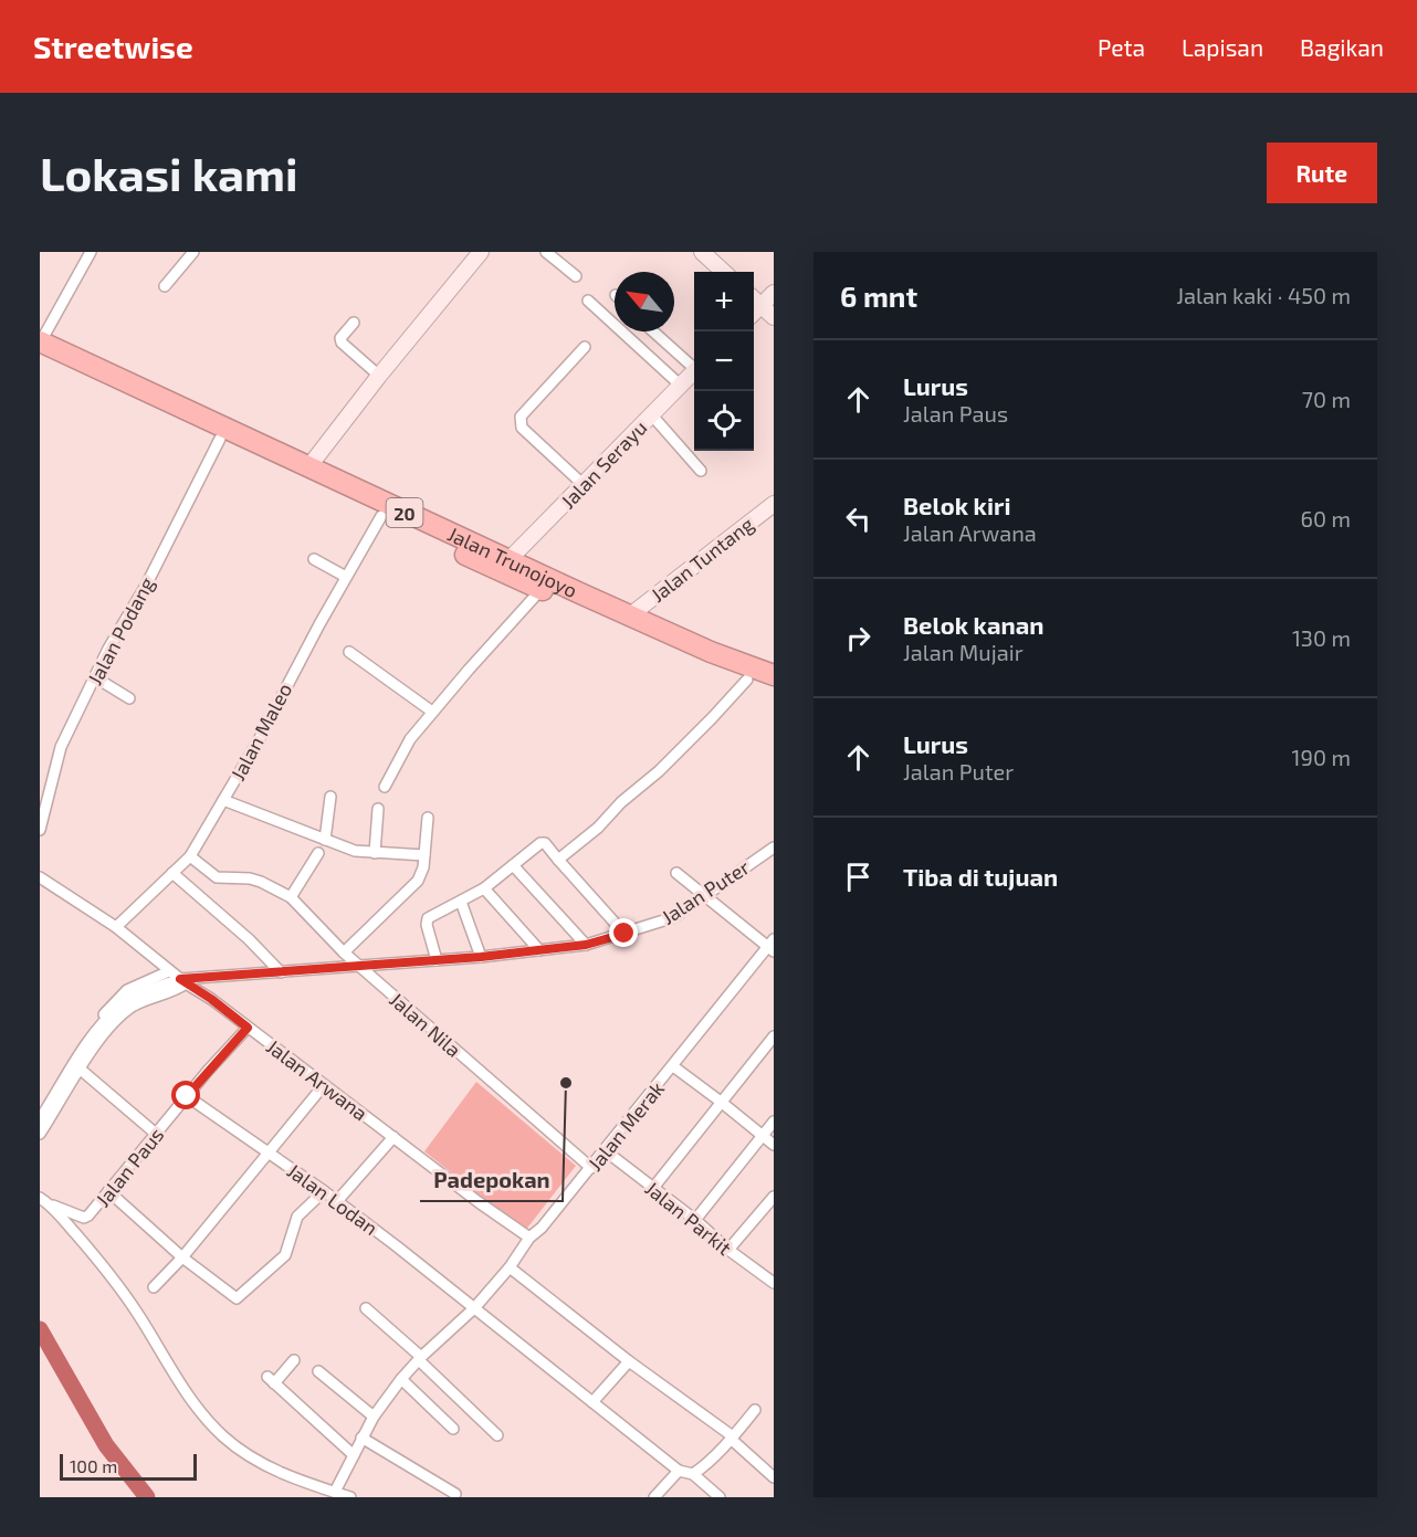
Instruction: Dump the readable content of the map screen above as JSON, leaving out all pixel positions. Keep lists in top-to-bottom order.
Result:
{
  "streets": {
    "highway": ["20", "Jalan Trunojoyo"],
    "street": [
      "Jalan Serayu",
      "Jalan Tuntang",
      "Jalan Podang",
      "Jalan Maleo",
      "Jalan Puter",
      "Jalan Nila",
      "Jalan Arwana",
      "Jalan Merak",
      "Jalan Paus",
      "Jalan Lodan",
      "Jalan Parkit"
    ]
  },
  "crossings": [
    ["Jalan Serayu", "Jalan Trunojoyo"],
    ["Jalan Tuntang", "Jalan Trunojoyo"],
    ["Jalan Trunojoyo", "Jalan Podang"],
    ["Jalan Trunojoyo", "Jalan Maleo"],
    ["Jalan Maleo", "Jalan Nila"],
    ["Jalan Maleo", "Jalan Arwana"],
    ["Jalan Puter", "Jalan Nila"],
    ["Jalan Puter", "Jalan Arwana"],
    ["Jalan Nila", "Jalan Merak"],
    ["Jalan Arwana", "Jalan Merak"],
    ["Jalan Arwana", "Jalan Paus"],
    ["Jalan Merak", "Jalan Lodan"],
    ["Jalan Merak", "Jalan Parkit"],
    ["Jalan Paus", "Jalan Lodan"]
  ],
  "places": ["Padepokan"],
  "scale_bar": "100 m",
  "north": "top left",
  "page": {
    "header": "Streetwise",
    "nav": ["Peta", "Lapisan", "Bagikan"],
    "buttons": "Rute",
    "title": "Lokasi kami",
    "heading": ["6 mnt", "Jalan kaki · 450 m"],
    "map_buttons": ["+", "−"],
    "list": [
      ["Lurus", "Jalan Paus", "70 m"],
      ["Belok kiri", "Jalan Arwana", "60 m"],
      ["Belok kanan", "Jalan Mujair", "130 m"],
      ["Lurus", "Jalan Puter", "190 m"],
      "Tiba di tujuan"
    ],
    "scale": "100 m"
  }
}
